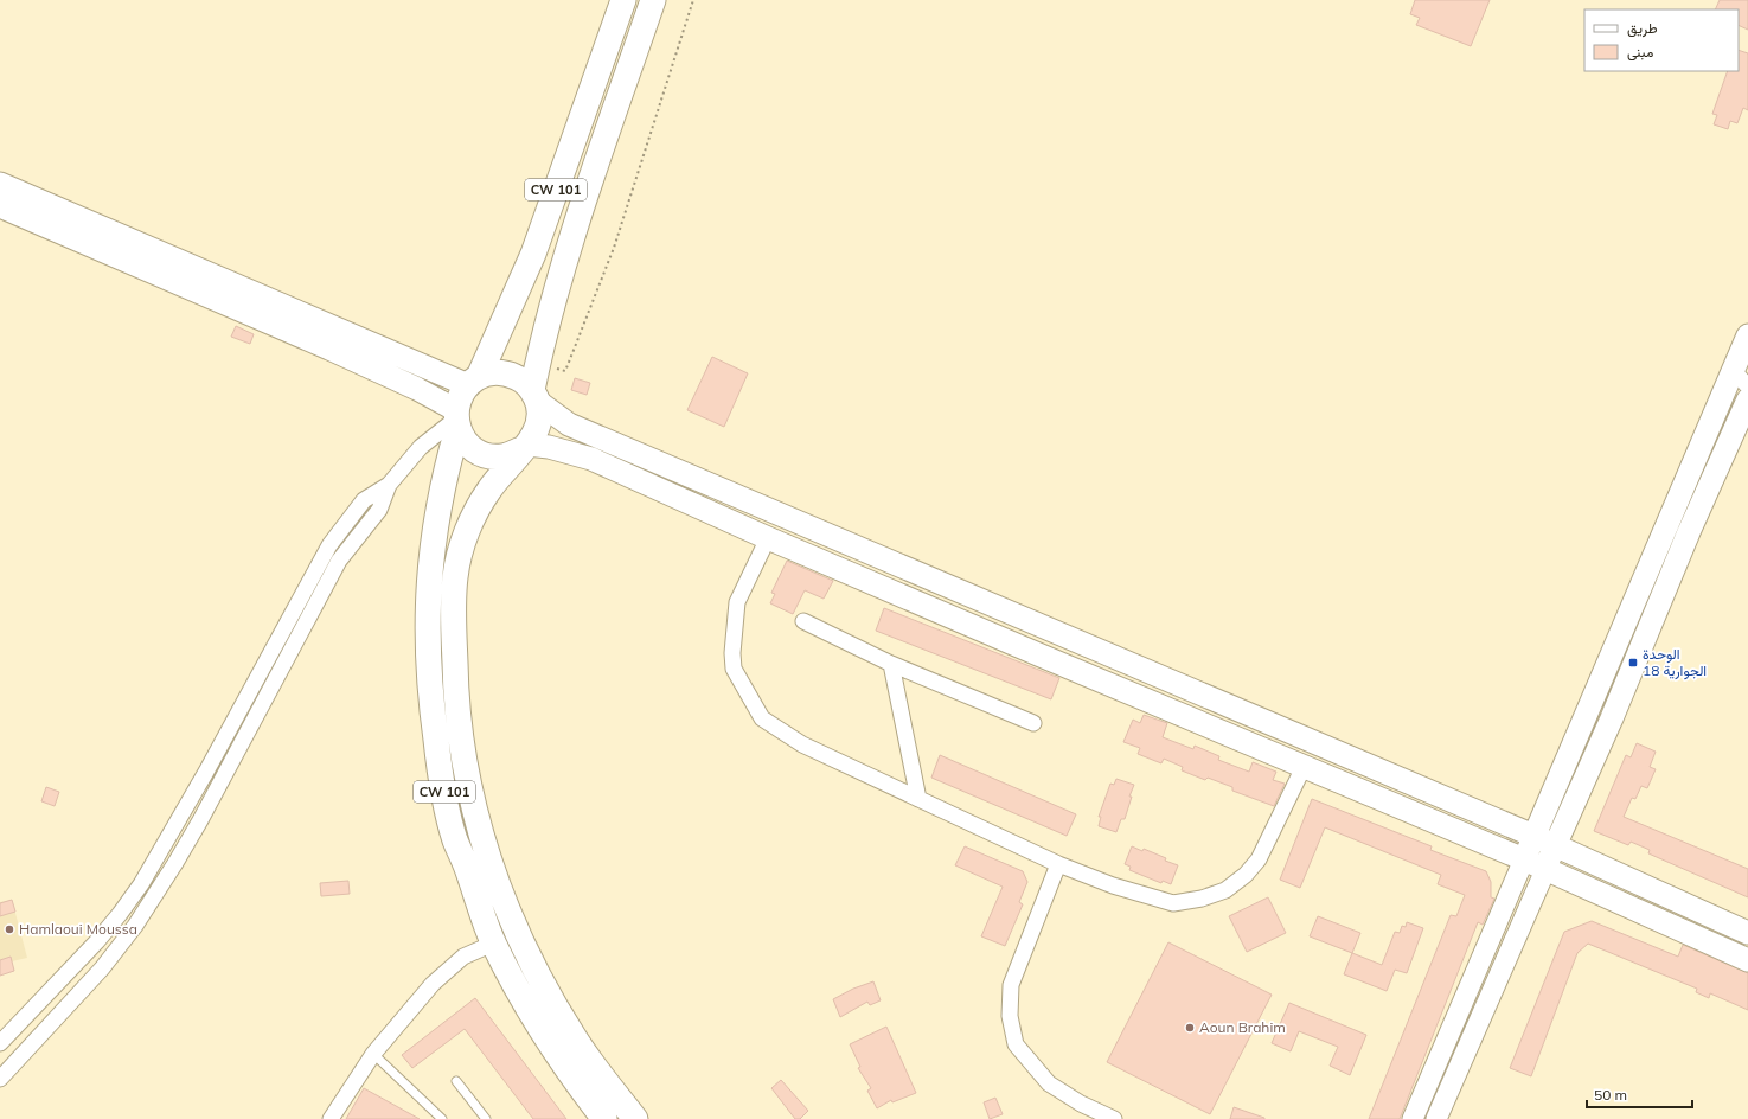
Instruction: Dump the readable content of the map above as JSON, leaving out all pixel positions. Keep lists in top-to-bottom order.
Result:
{
  "streets": {
    "main road": ["CW 101"]
  },
  "places": {
    "transit": ["الوحدة الجوارية 18"],
    "other": ["Hamlaoui Moussa", "Aoun Brahim"]
  },
  "legend": ["طريق", "مبنى"],
  "scale_bar": "50 m"
}
